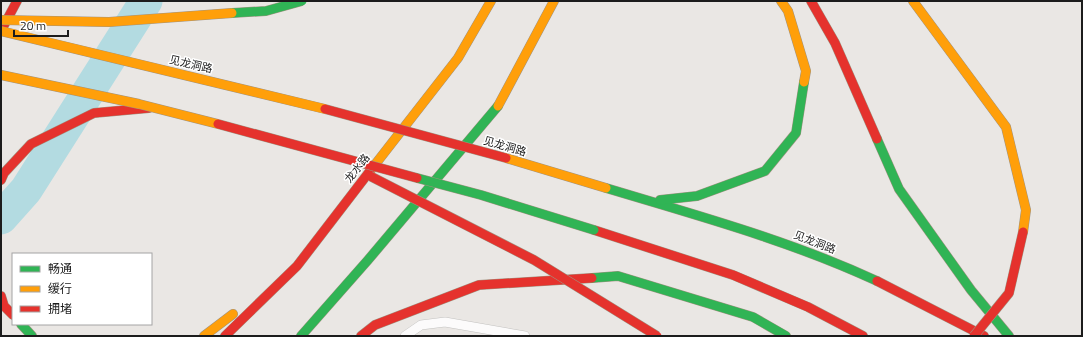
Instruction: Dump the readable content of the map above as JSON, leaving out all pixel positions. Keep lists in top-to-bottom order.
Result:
{
  "streets": {
    "main road": ["见龙洞路", "龙水路"]
  },
  "legend": ["畅通", "缓行", "拥堵"],
  "scale_bar": "20 m"
}
